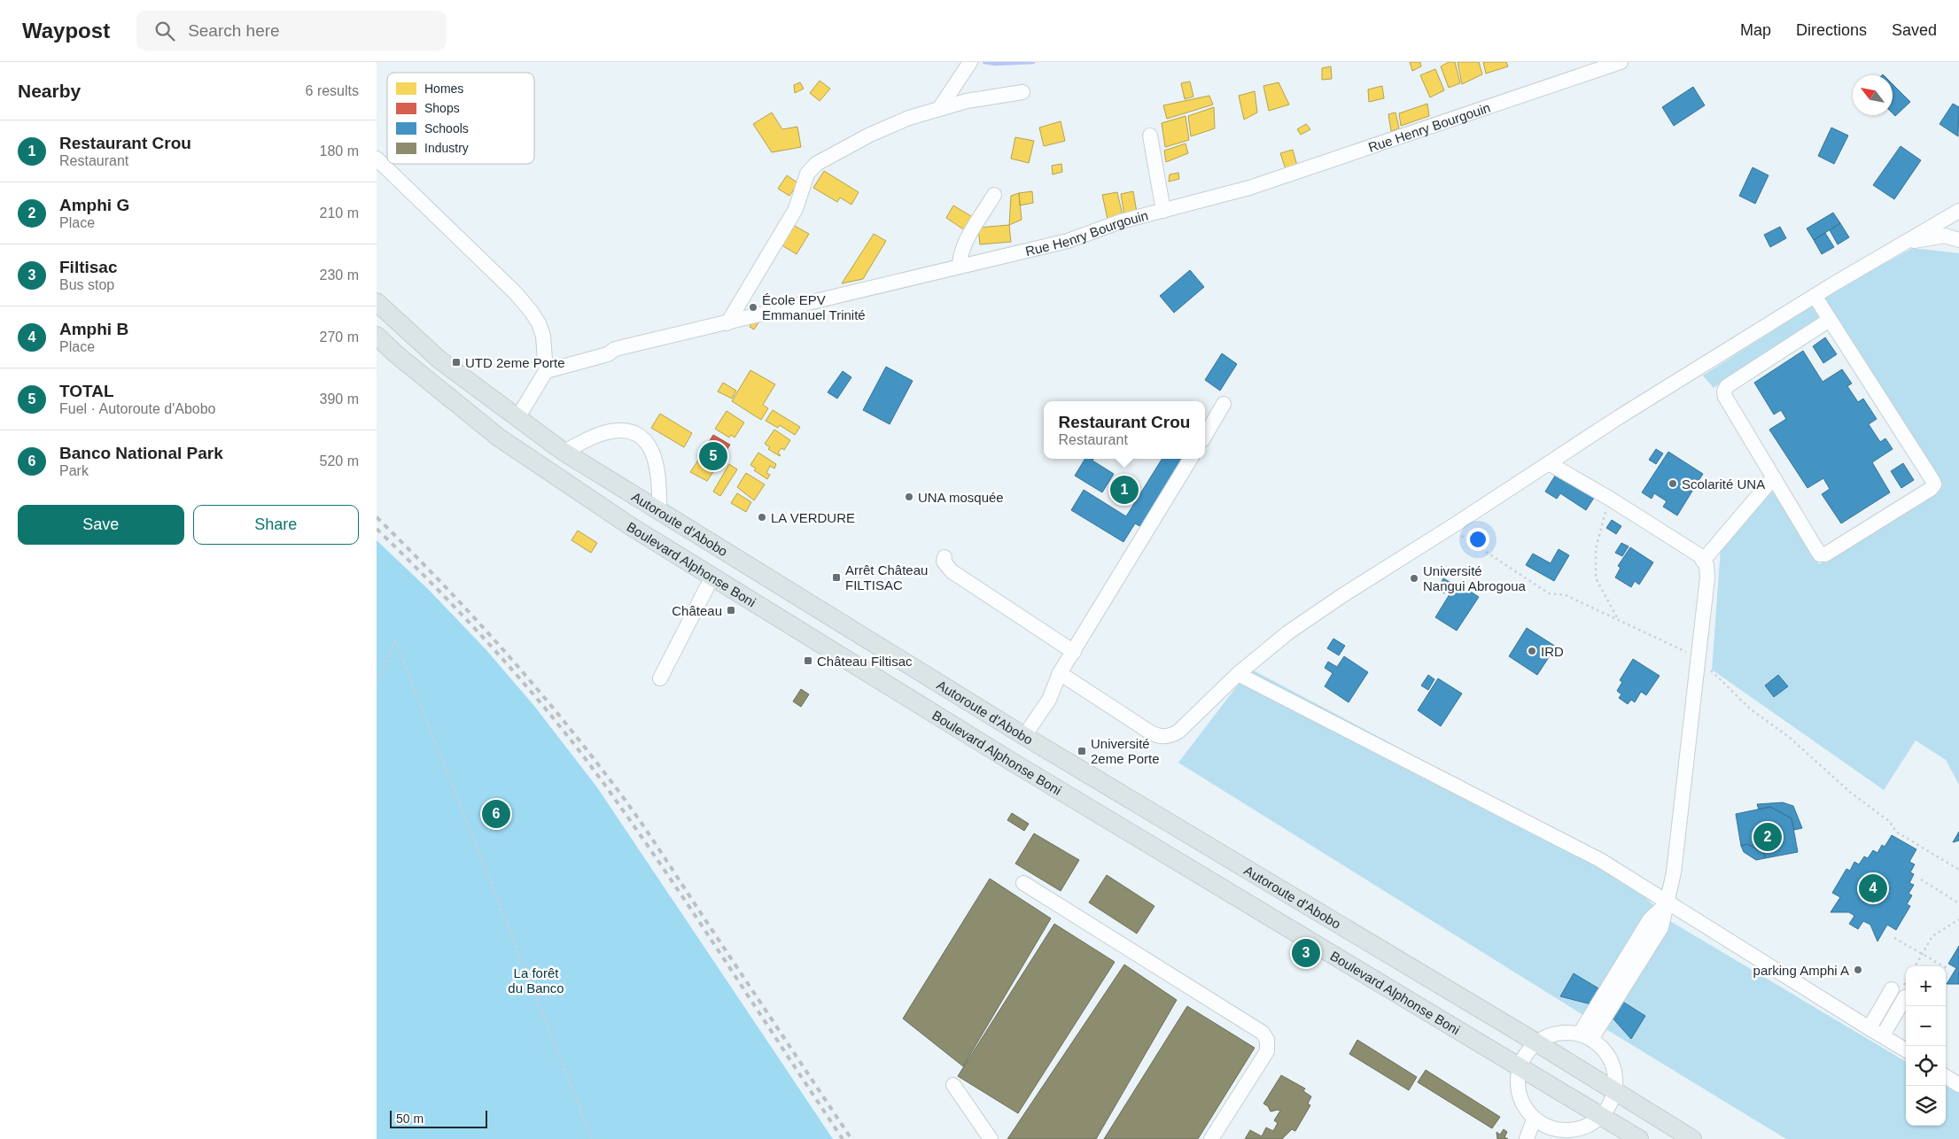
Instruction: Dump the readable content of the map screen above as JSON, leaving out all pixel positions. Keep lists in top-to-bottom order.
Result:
{
  "streets": {
    "main road": ["Autoroute d'Abobo", "Boulevard Alphonse Boni"],
    "street": ["Rue Henry Bourgouin"]
  },
  "parks": ["La forêt du Banco"],
  "places": {
    "other": [
      "École EPV Emmanuel Trinité",
      "Scolarité UNA",
      "UNA mosquée",
      "LA VERDURE",
      "Université Nangui Abrogoua",
      "IRD",
      "parking Amphi A"
    ],
    "transit": [
      "UTD 2eme Porte",
      "Arrêt Château FILTISAC",
      "Château",
      "Château Filtisac",
      "Université 2eme Porte"
    ]
  },
  "legend": [
    "Homes",
    "Shops",
    "Schools",
    "Industry"
  ],
  "scale_bar": "50 m",
  "north": "top left",
  "page": {
    "header": "Waypost",
    "search": "Search here",
    "nav": ["Map", "Directions", "Saved"],
    "heading": ["Nearby", "6 results"],
    "list": [
      {
        "mark": "1",
        "name": "Restaurant Crou",
        "note": "Restaurant",
        "value": "180 m"
      },
      {
        "mark": "2",
        "name": "Amphi G",
        "note": "Place",
        "value": "210 m"
      },
      {
        "mark": "3",
        "name": "Filtisac",
        "note": "Bus stop",
        "value": "230 m"
      },
      {
        "mark": "4",
        "name": "Amphi B",
        "note": "Place",
        "value": "270 m"
      },
      {
        "mark": "5",
        "name": "TOTAL",
        "note": "Fuel · Autoroute d'Abobo",
        "value": "390 m"
      },
      {
        "mark": "6",
        "name": "Banco National Park",
        "note": "Park",
        "value": "520 m"
      }
    ],
    "popup": ["Restaurant Crou", "Restaurant"],
    "pins": [
      "5",
      "1",
      "6",
      "2",
      "4",
      "3"
    ],
    "buttons": ["Save", "Share"],
    "map_buttons": ["+", "−"],
    "scale": "50 m"
  }
}
